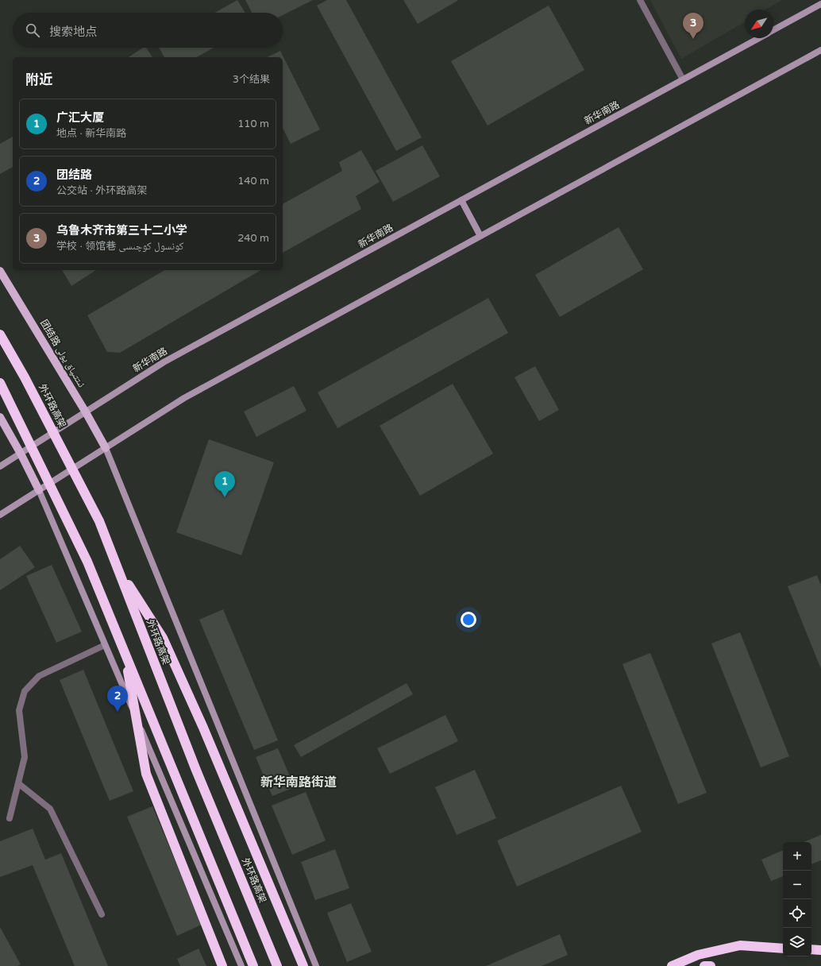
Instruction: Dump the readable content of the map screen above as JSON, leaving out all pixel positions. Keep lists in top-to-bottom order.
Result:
{
  "streets": {
    "highway": ["外环路高架"],
    "main road": ["新华南路", "团结路 ئىتتىپاق يولى"]
  },
  "crossings": [
    ["新华南路", "团结路 ئىتتىپاق يولى"]
  ],
  "districts": ["新华南路街道"],
  "north": "bottom left",
  "page": {
    "pins": ["3", "1", "2"],
    "search": "搜索地点",
    "heading": ["附近", "3个结果"],
    "list": [
      {
        "mark": "1",
        "name": "广汇大厦",
        "note": "地点 · 新华南路",
        "value": "110 m"
      },
      {
        "mark": "2",
        "name": "团结路",
        "note": "公交站 · 外环路高架",
        "value": "140 m"
      },
      {
        "mark": "3",
        "name": "乌鲁木齐市第三十二小学",
        "note": "学校 · 领馆巷 كونسول كوچىسى",
        "value": "240 m"
      }
    ],
    "map_buttons": ["+", "−"]
  }
}
